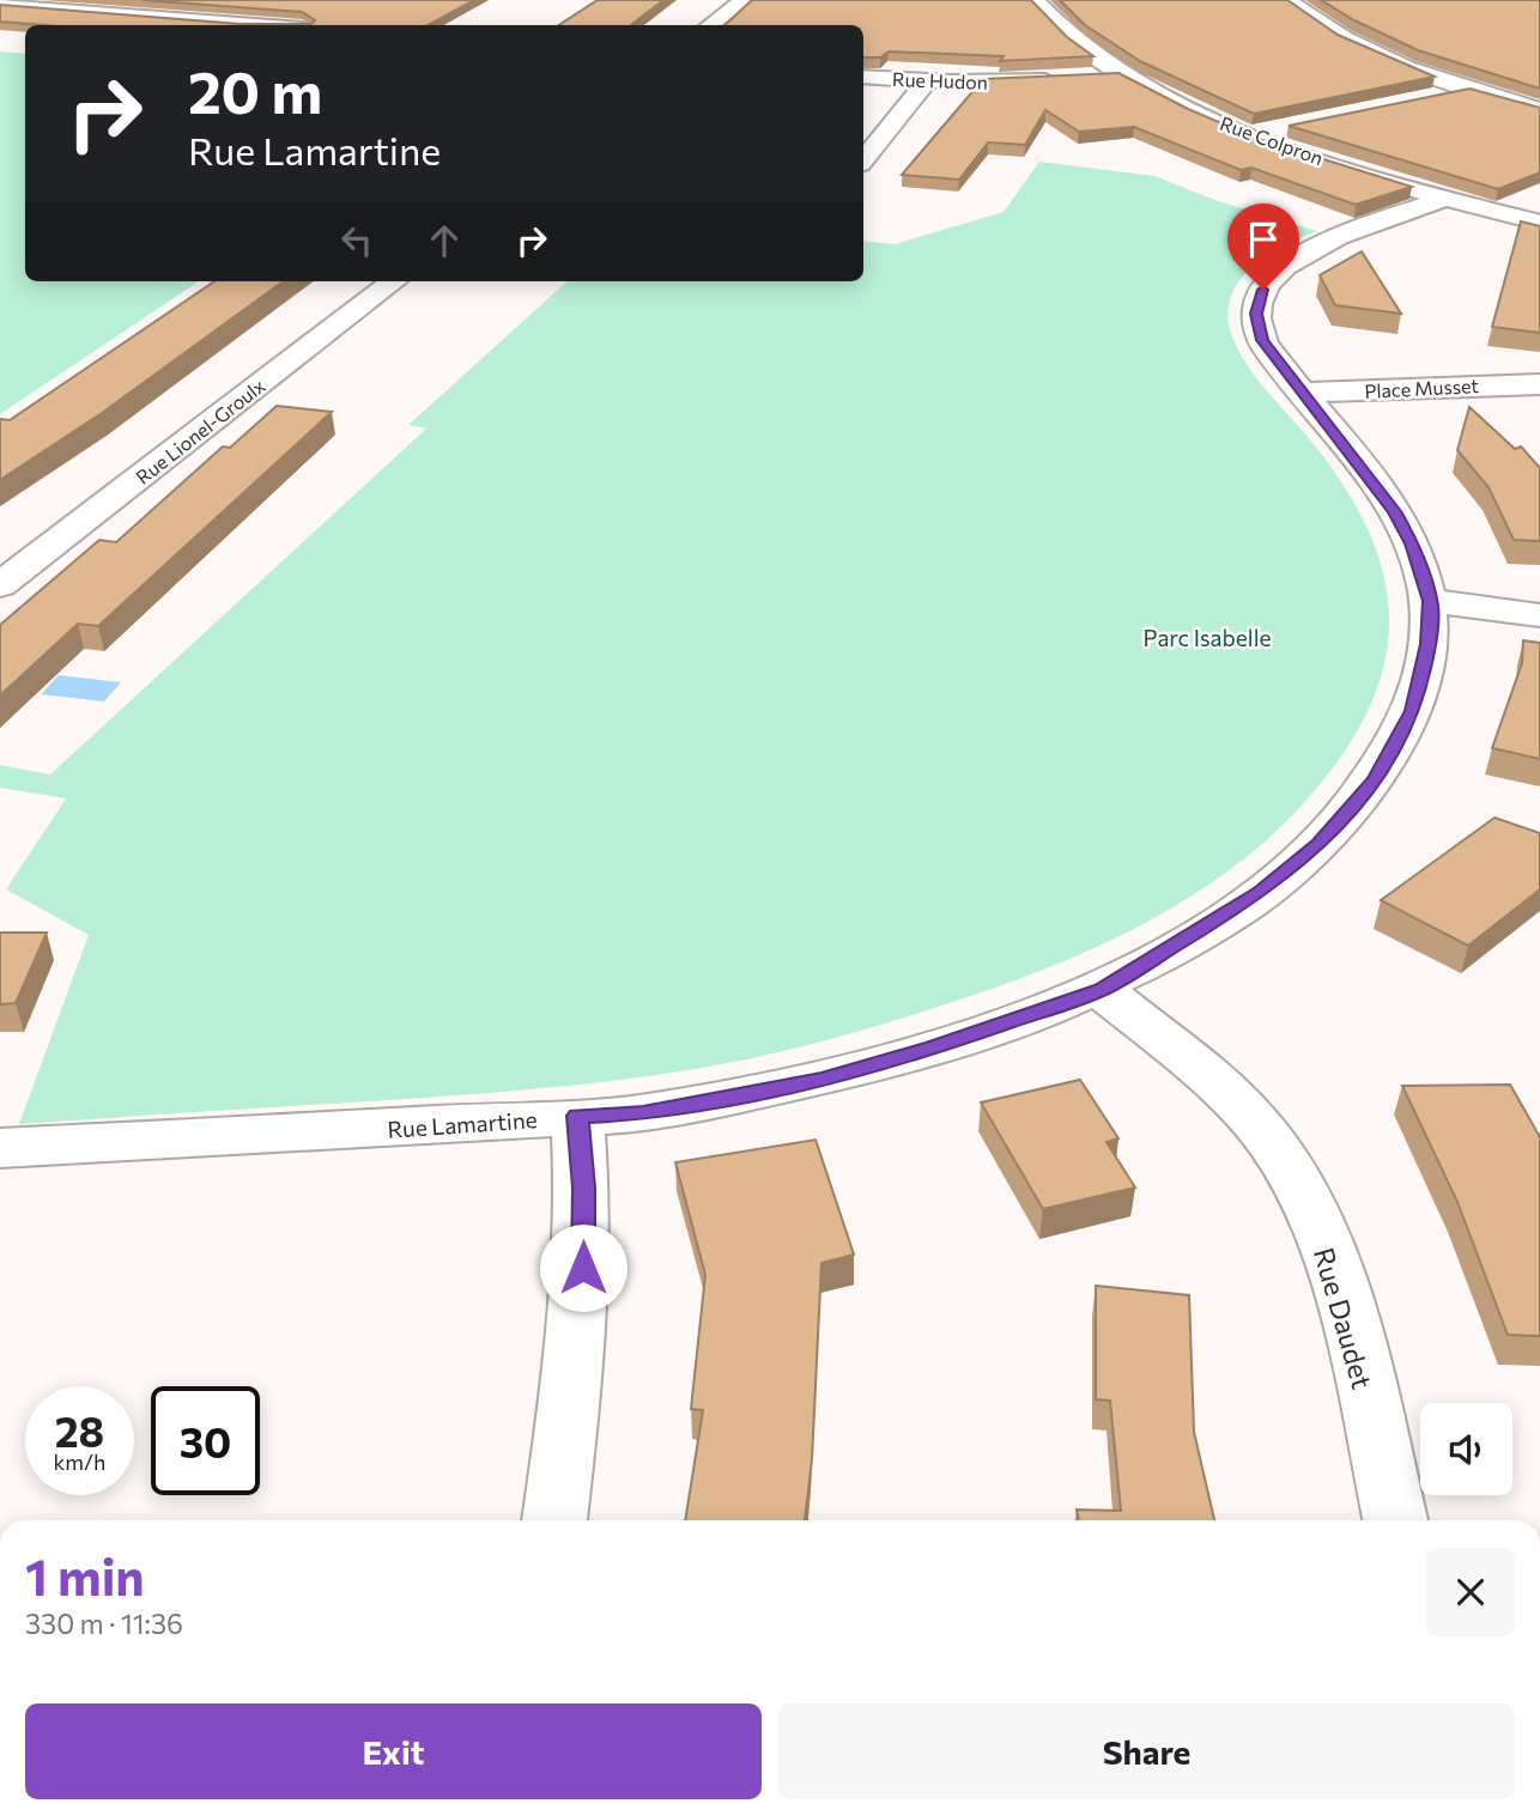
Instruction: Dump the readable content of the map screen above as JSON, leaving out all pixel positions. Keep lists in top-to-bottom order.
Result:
{
  "streets": {
    "street": [
      "Rue Hudon",
      "Rue Colpron",
      "Place Musset",
      "Rue Lionel-Groulx",
      "Rue Lamartine",
      "Rue Daudet"
    ]
  },
  "crossings": [
    ["Rue Hudon", "Rue Colpron"],
    ["Rue Colpron", "Rue Lamartine"],
    ["Place Musset", "Rue Lamartine"],
    ["Rue Lamartine", "Rue Daudet"]
  ],
  "parks": ["Parc Isabelle"],
  "page": {
    "turn": ["20 m", "Rue Lamartine"],
    "speed": "28 km/h",
    "limit": "30",
    "heading": ["1 min", "330 m · 11:36"],
    "buttons": ["Exit", "Share"]
  }
}
